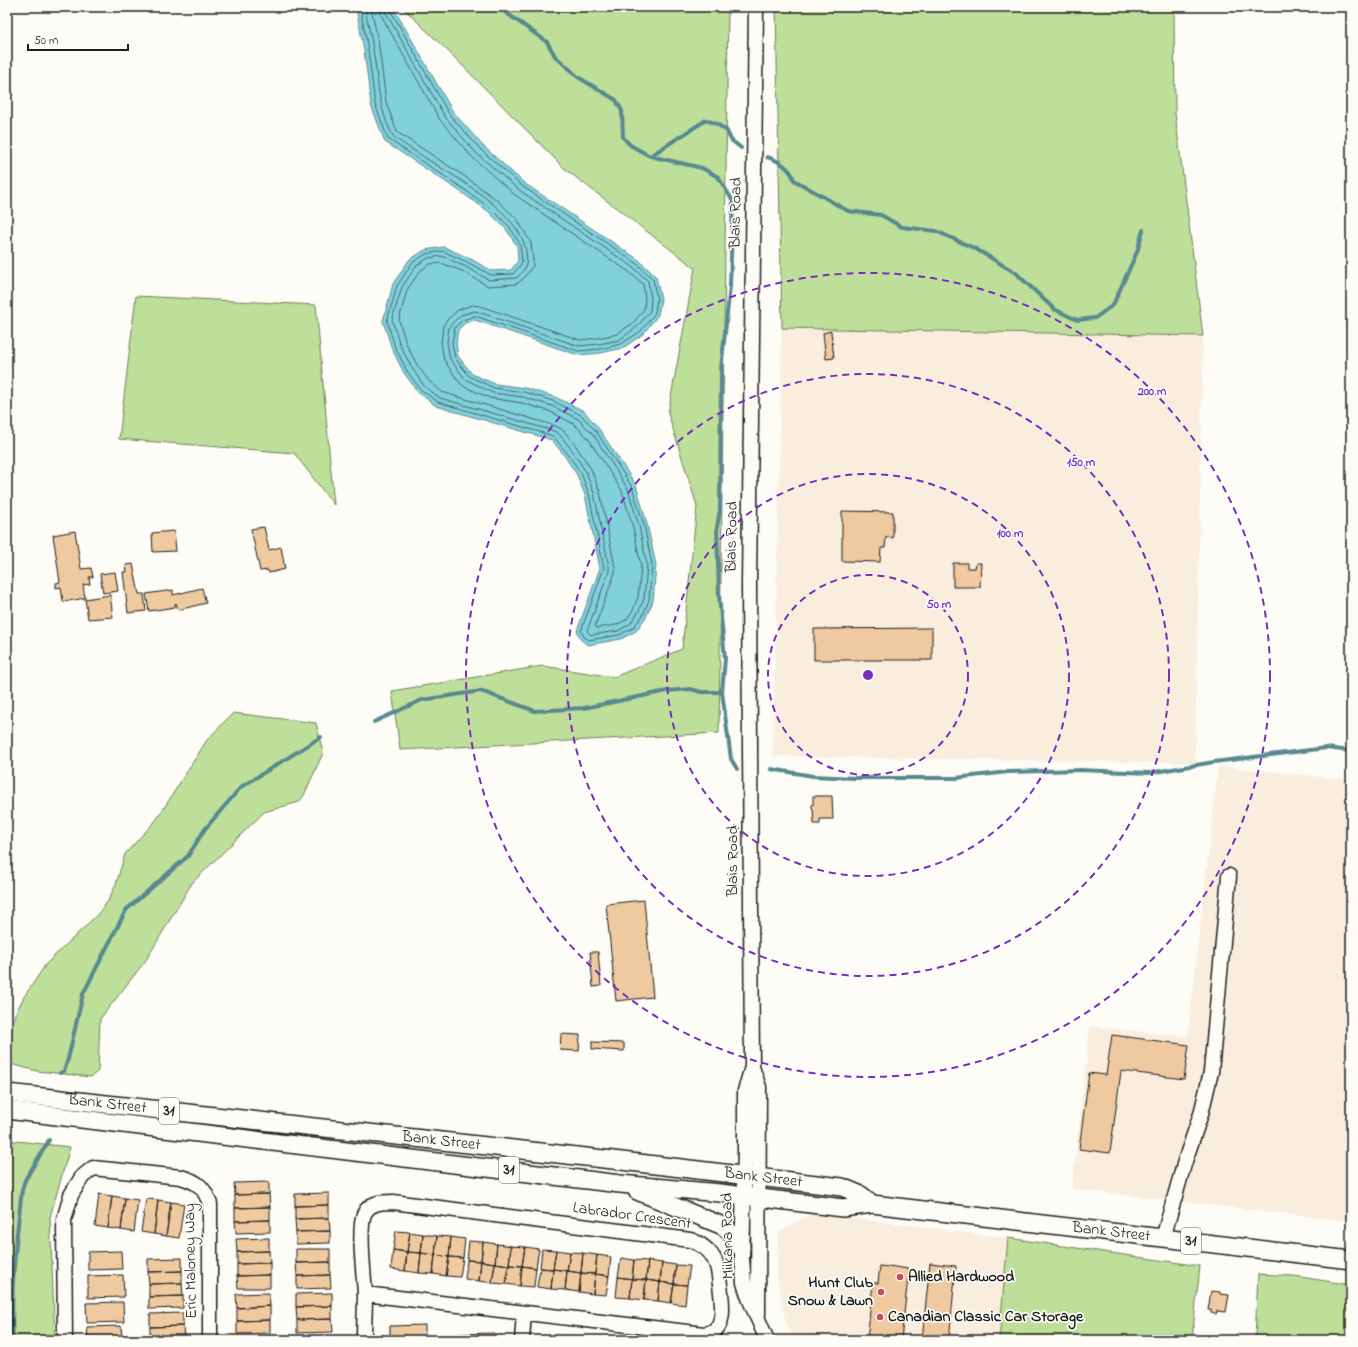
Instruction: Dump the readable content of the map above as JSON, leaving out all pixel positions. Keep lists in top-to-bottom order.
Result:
{
  "streets": {
    "main road": ["Bank Street", "31"],
    "street": [
      "Blais Road",
      "Labrador Crescent",
      "Miikana Road",
      "Eric Maloney Way"
    ]
  },
  "crossings": [
    ["Blais Road", "Bank Street"],
    ["Blais Road", "Miikana Road"],
    ["Bank Street", "Miikana Road"]
  ],
  "places": ["Allied Hardwood", "Hunt Club Snow & Lawn", "Canadian Classic Car Storage"],
  "scale_bar": "50 m",
  "rings": [
    "200 m",
    "150 m",
    "100 m",
    "50 m"
  ]
}
